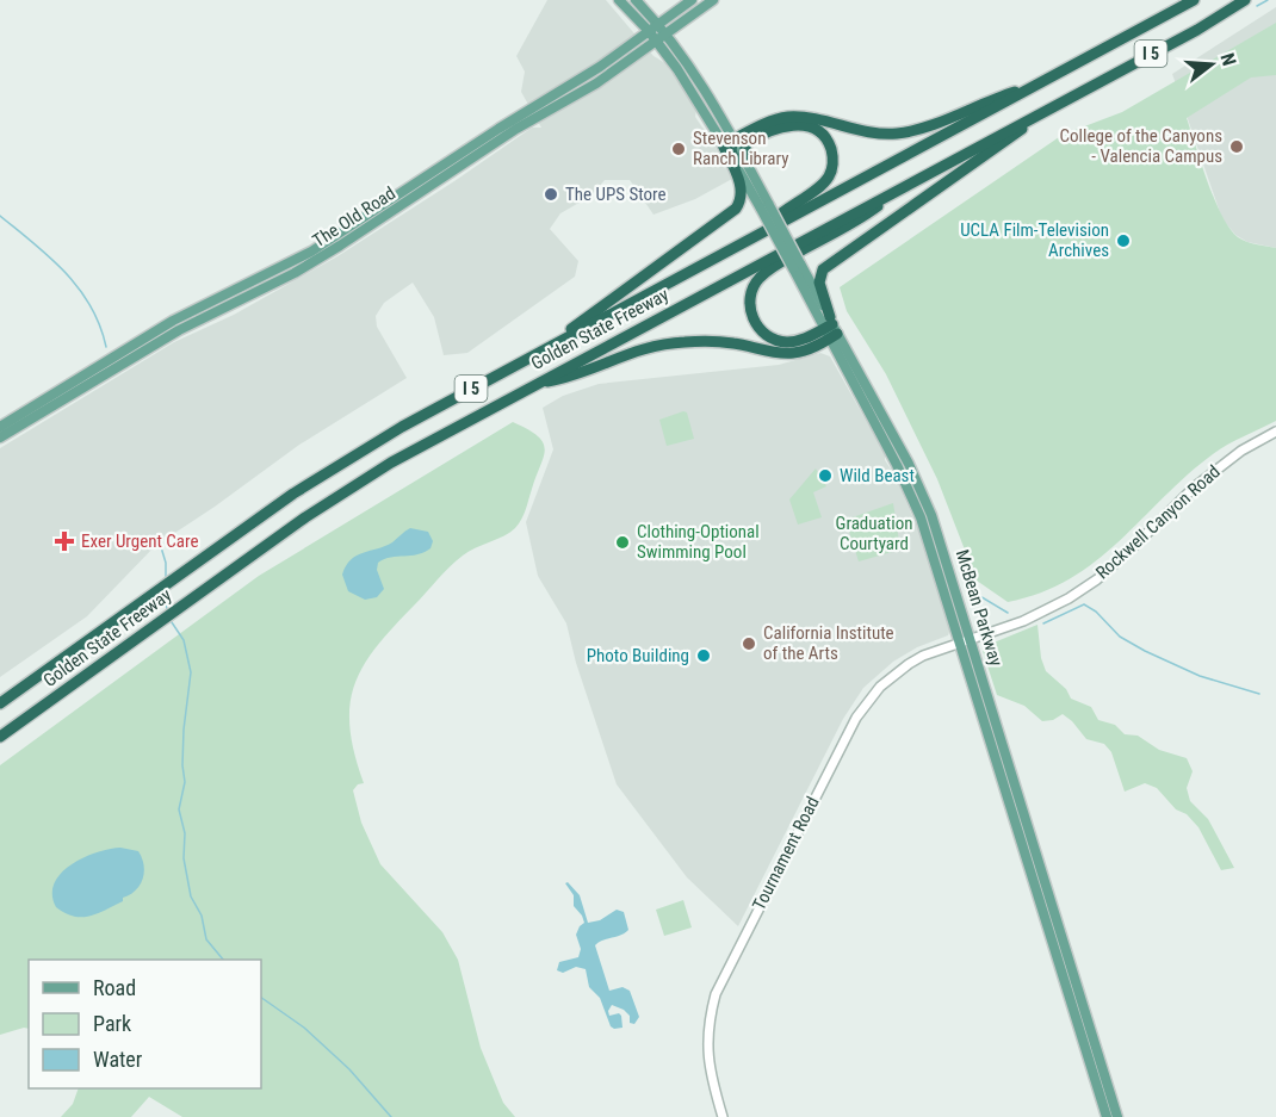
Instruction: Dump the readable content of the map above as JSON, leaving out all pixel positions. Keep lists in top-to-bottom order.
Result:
{
  "streets": {
    "highway": ["I 5", "Golden State Freeway"],
    "main road": ["The Old Road", "McBean Parkway"],
    "street": ["Rockwell Canyon Road", "Tournament Road"]
  },
  "crossings": [
    ["Rockwell Canyon Road", "McBean Parkway"],
    ["Rockwell Canyon Road", "Tournament Road"],
    ["McBean Parkway", "Tournament Road"]
  ],
  "parks": ["Graduation Courtyard"],
  "places": {
    "other": [
      "College of the Canyons - Valencia Campus",
      "Stevenson Ranch Library",
      "The UPS Store",
      "UCLA Film-Television Archives",
      "Wild Beast",
      "Clothing-Optional Swimming Pool",
      "California Institute of the Arts",
      "Photo Building"
    ],
    "health": ["Exer Urgent Care"]
  },
  "legend": ["Road", "Park", "Water"],
  "north": "right"
}
